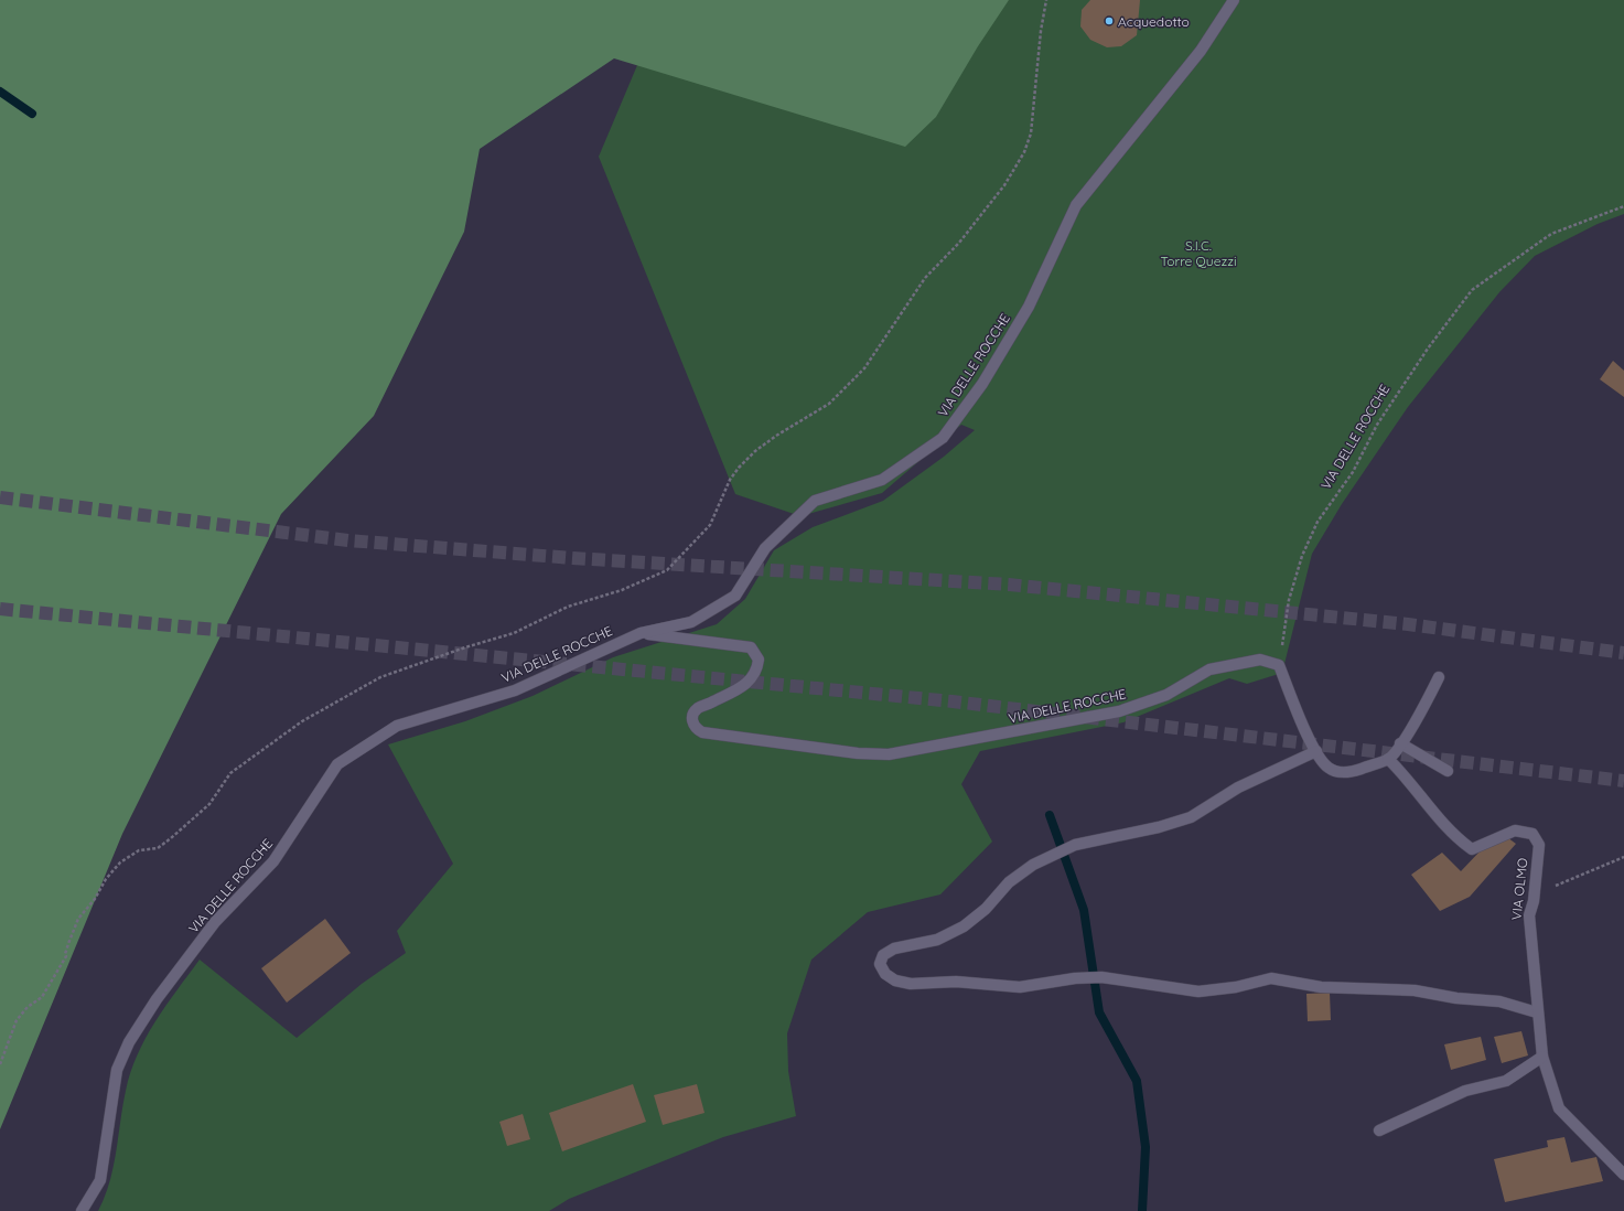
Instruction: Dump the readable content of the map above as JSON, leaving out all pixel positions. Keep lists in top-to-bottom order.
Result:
{
  "streets": {
    "street": ["VIA DELLE ROCCHE", "VIA OLMO"]
  },
  "parks": ["S.I.C. Torre Quezzi"],
  "places": ["Acquedotto"]
}
